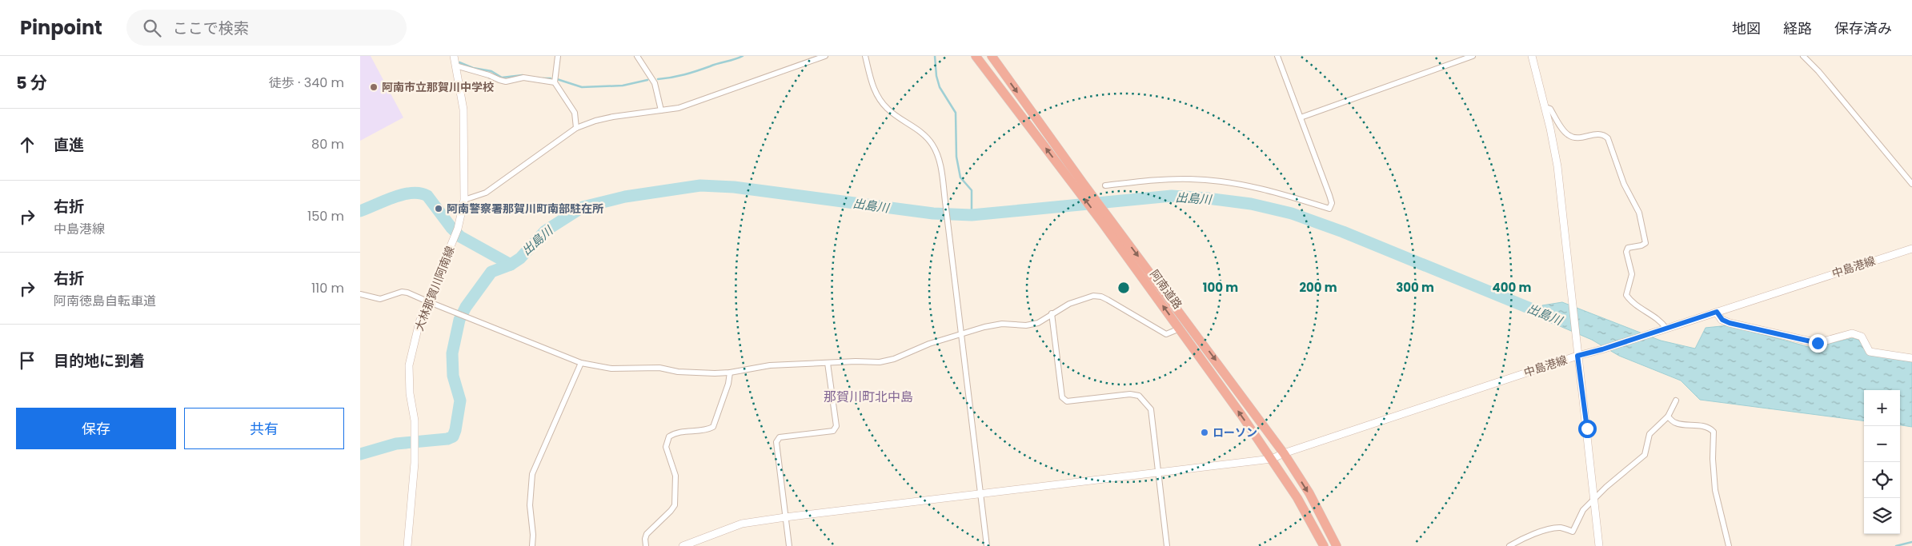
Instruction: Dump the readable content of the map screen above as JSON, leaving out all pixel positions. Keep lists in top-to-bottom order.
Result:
{
  "streets": {
    "highway": ["阿南道路"],
    "main road": ["中島港線", "大林那賀川阿南線"]
  },
  "crossings": [
    ["中島港線", "阿南道路"]
  ],
  "districts": ["那賀川町北中島"],
  "water": ["出島川"],
  "places": ["阿南市立那賀川中学校", "阿南警察署那賀川町南部駐在所", "ローソン"],
  "page": {
    "header": "Pinpoint",
    "search": "ここで検索",
    "nav": ["地図", "経路", "保存済み"],
    "heading": ["5 分", "徒歩 · 340 m"],
    "list": [
      ["直進", "80 m"],
      ["右折", "中島港線", "150 m"],
      ["右折", "阿南徳島自転車道", "110 m"],
      "目的地に到着"
    ],
    "map_buttons": ["+", "−"],
    "buttons": ["保存", "共有"]
  },
  "rings": [
    "100 m",
    "200 m",
    "300 m",
    "400 m"
  ]
}
